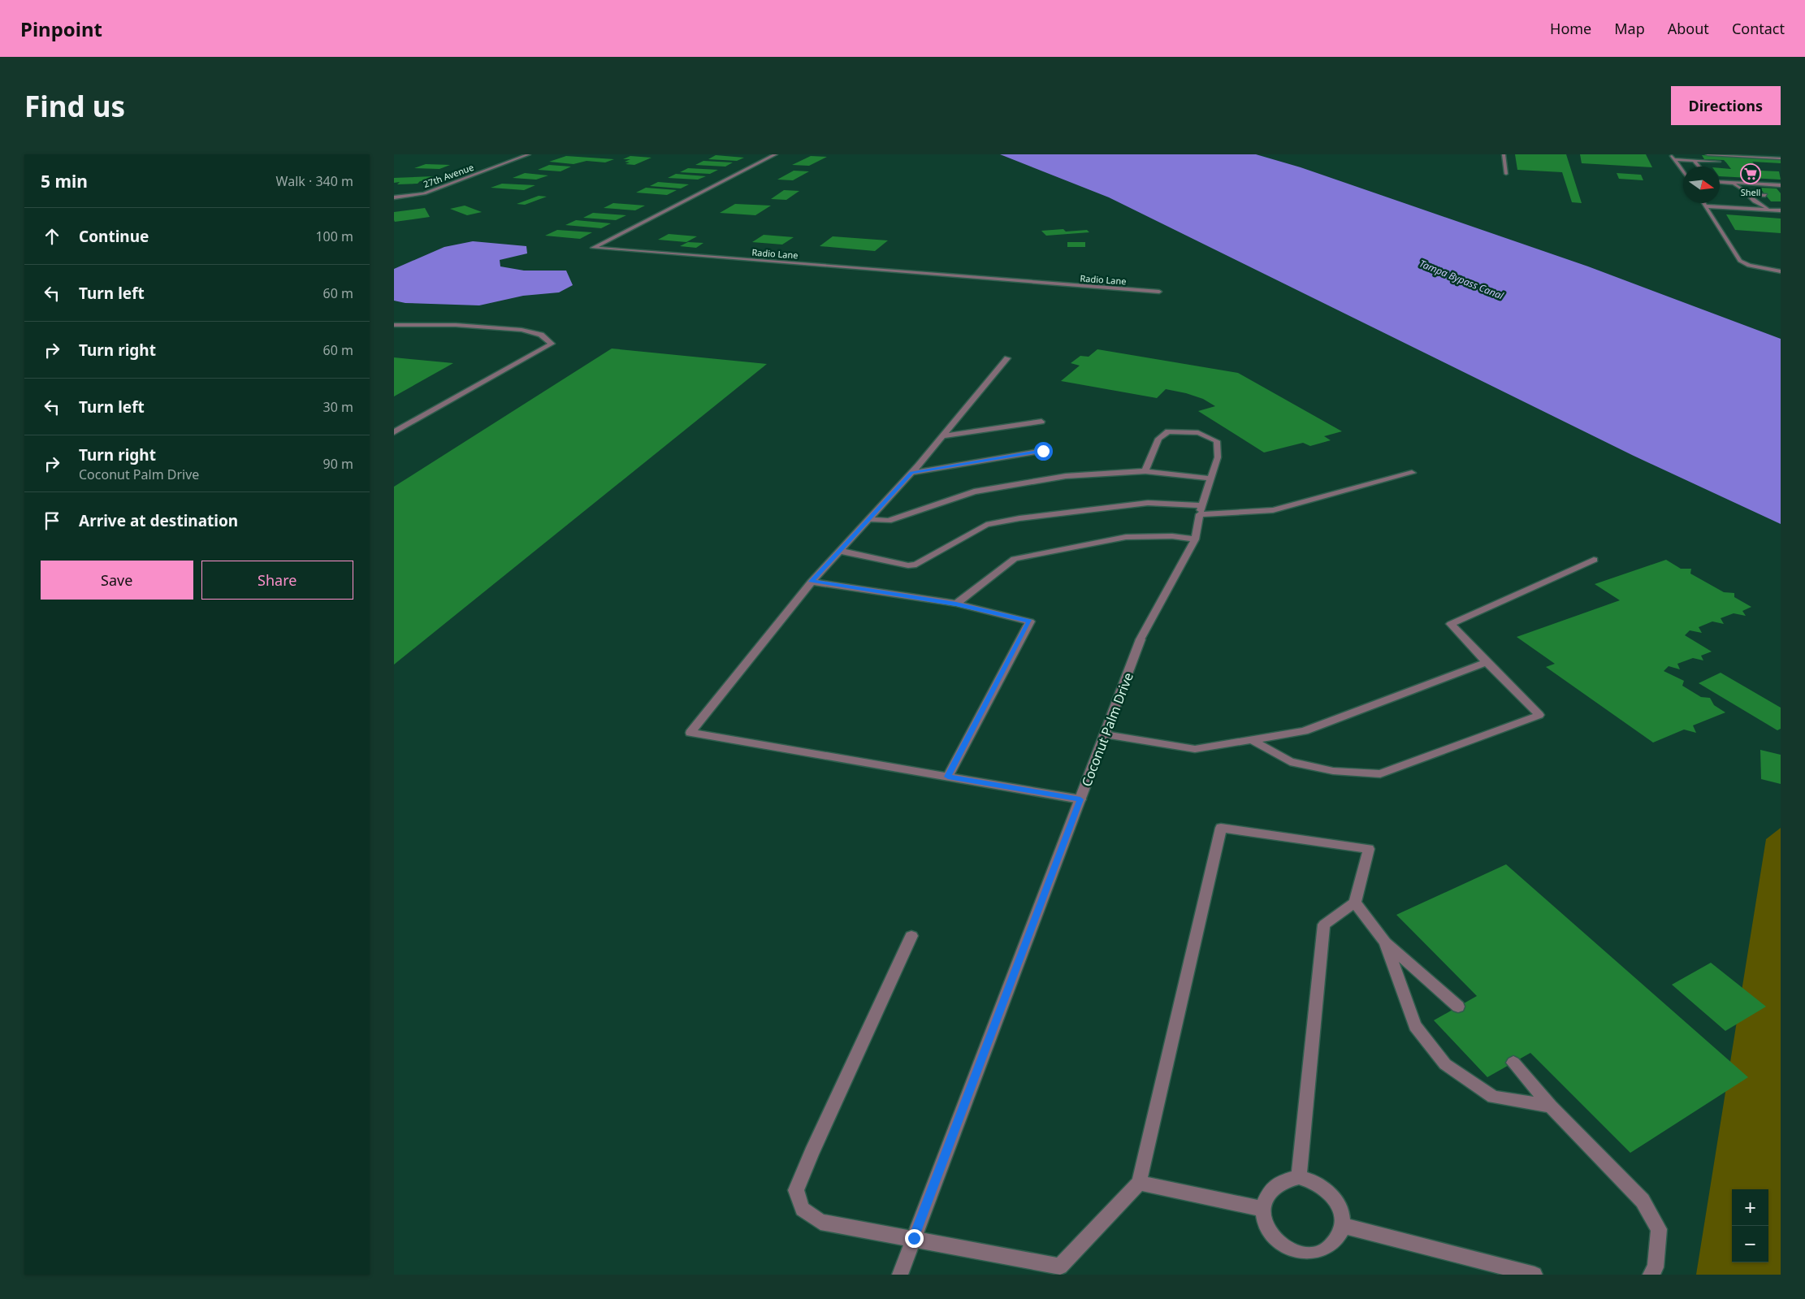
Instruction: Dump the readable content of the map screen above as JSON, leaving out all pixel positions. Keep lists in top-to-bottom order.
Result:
{
  "streets": {
    "street": ["27th Avenue", "Radio Lane", "Coconut Palm Drive"]
  },
  "water": ["Tampa Bypass Canal"],
  "places": {
    "supermarket": ["Shell"]
  },
  "north": "right",
  "page": {
    "header": "Pinpoint",
    "nav": [
      "Home",
      "Map",
      "About",
      "Contact"
    ],
    "buttons": [
      "Directions",
      ["Save", "Share"]
    ],
    "title": "Find us",
    "heading": ["5 min", "Walk · 340 m"],
    "list": [
      ["Continue", "100 m"],
      ["Turn left", "60 m"],
      ["Turn right", "60 m"],
      ["Turn left", "30 m"],
      ["Turn right", "Coconut Palm Drive", "90 m"],
      "Arrive at destination"
    ],
    "map_buttons": ["+", "−"]
  }
}
